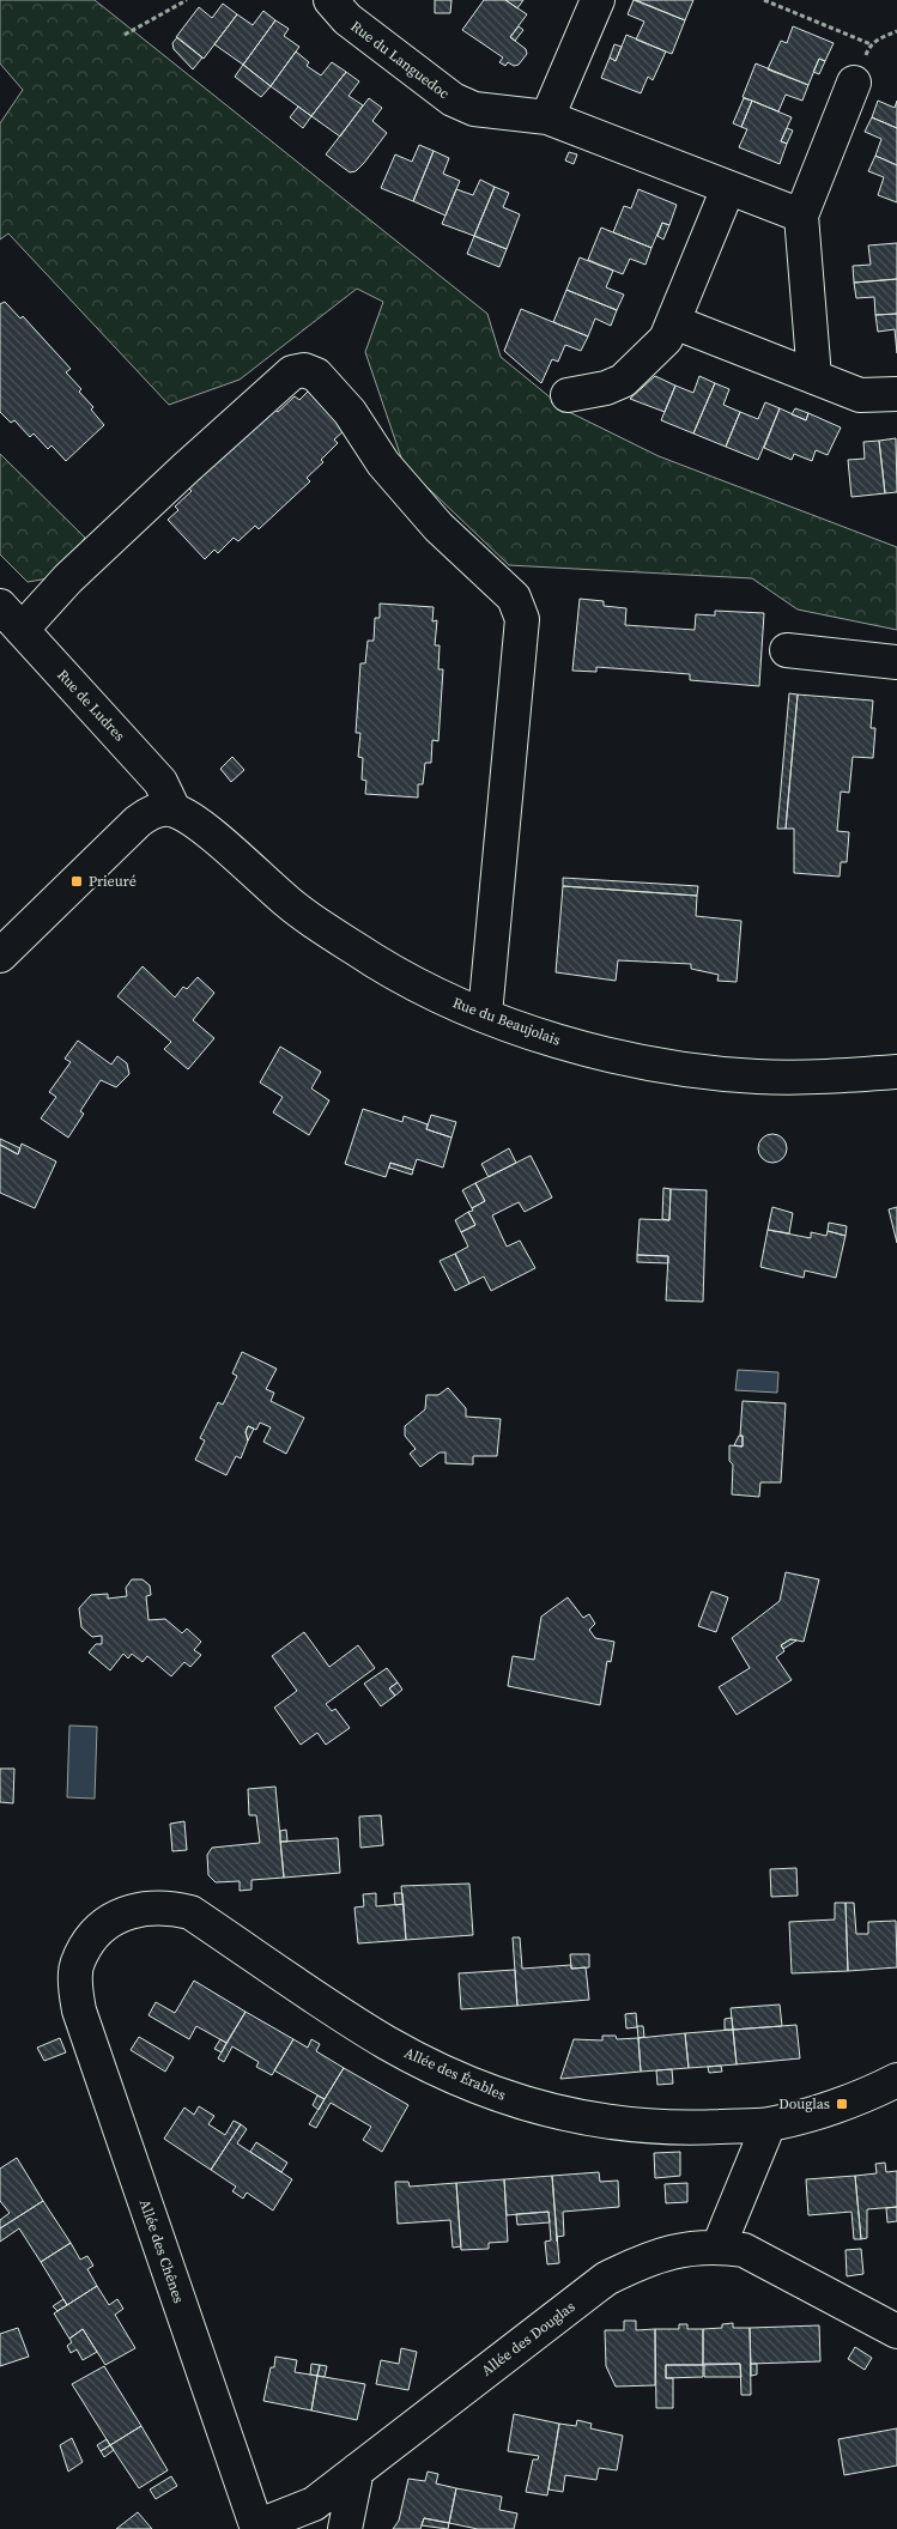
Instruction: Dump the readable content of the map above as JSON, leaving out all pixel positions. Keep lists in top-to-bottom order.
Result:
{
  "streets": {
    "street": [
      "Rue du Languedoc",
      "Rue de Ludres",
      "Rue du Beaujolais",
      "Allée des Érables",
      "Allée des Chênes",
      "Allée des Douglas"
    ]
  },
  "crossings": [
    ["Rue de Ludres", "Rue du Beaujolais"],
    ["Allée des Érables", "Allée des Chênes"],
    ["Allée des Chênes", "Allée des Douglas"]
  ],
  "places": {
    "transit": ["Prieuré", "Douglas"]
  }
}
